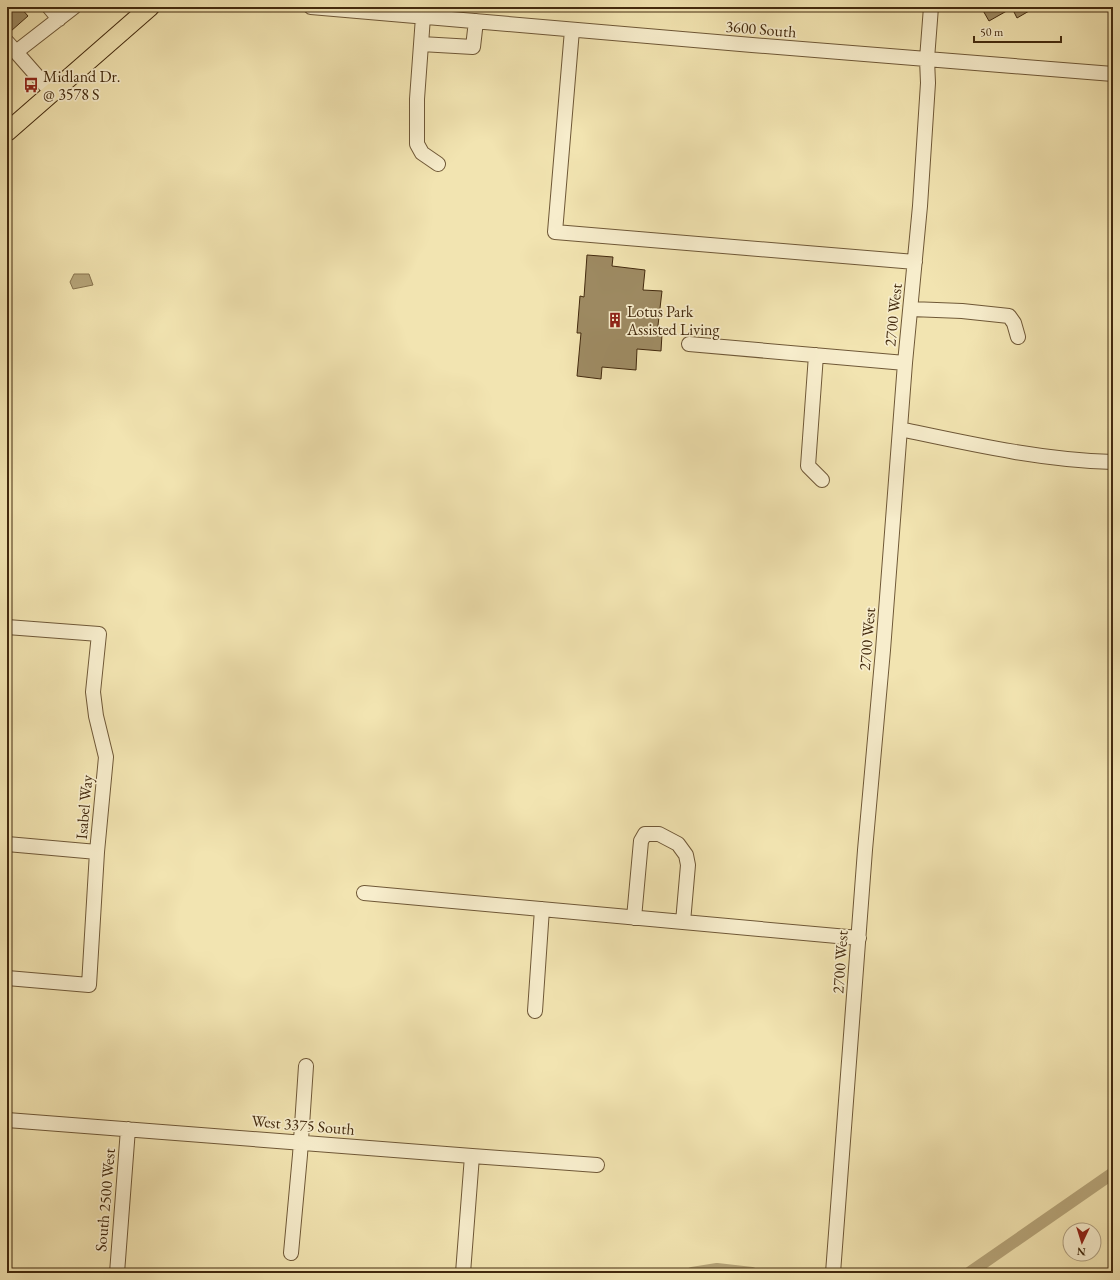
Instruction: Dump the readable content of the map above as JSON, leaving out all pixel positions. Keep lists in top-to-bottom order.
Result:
{
  "streets": {
    "street": [
      "3600 South",
      "2700 West",
      "Isabel Way",
      "West 3375 South",
      "South 2500 West"
    ]
  },
  "crossings": [
    ["3600 South", "2700 West"],
    ["West 3375 South", "South 2500 West"]
  ],
  "places": {
    "bus stop": ["Midland Dr. @ 3578 S"],
    "building": ["Lotus Park Assisted Living"]
  },
  "scale_bar": "50 m",
  "north": "bottom"
}
